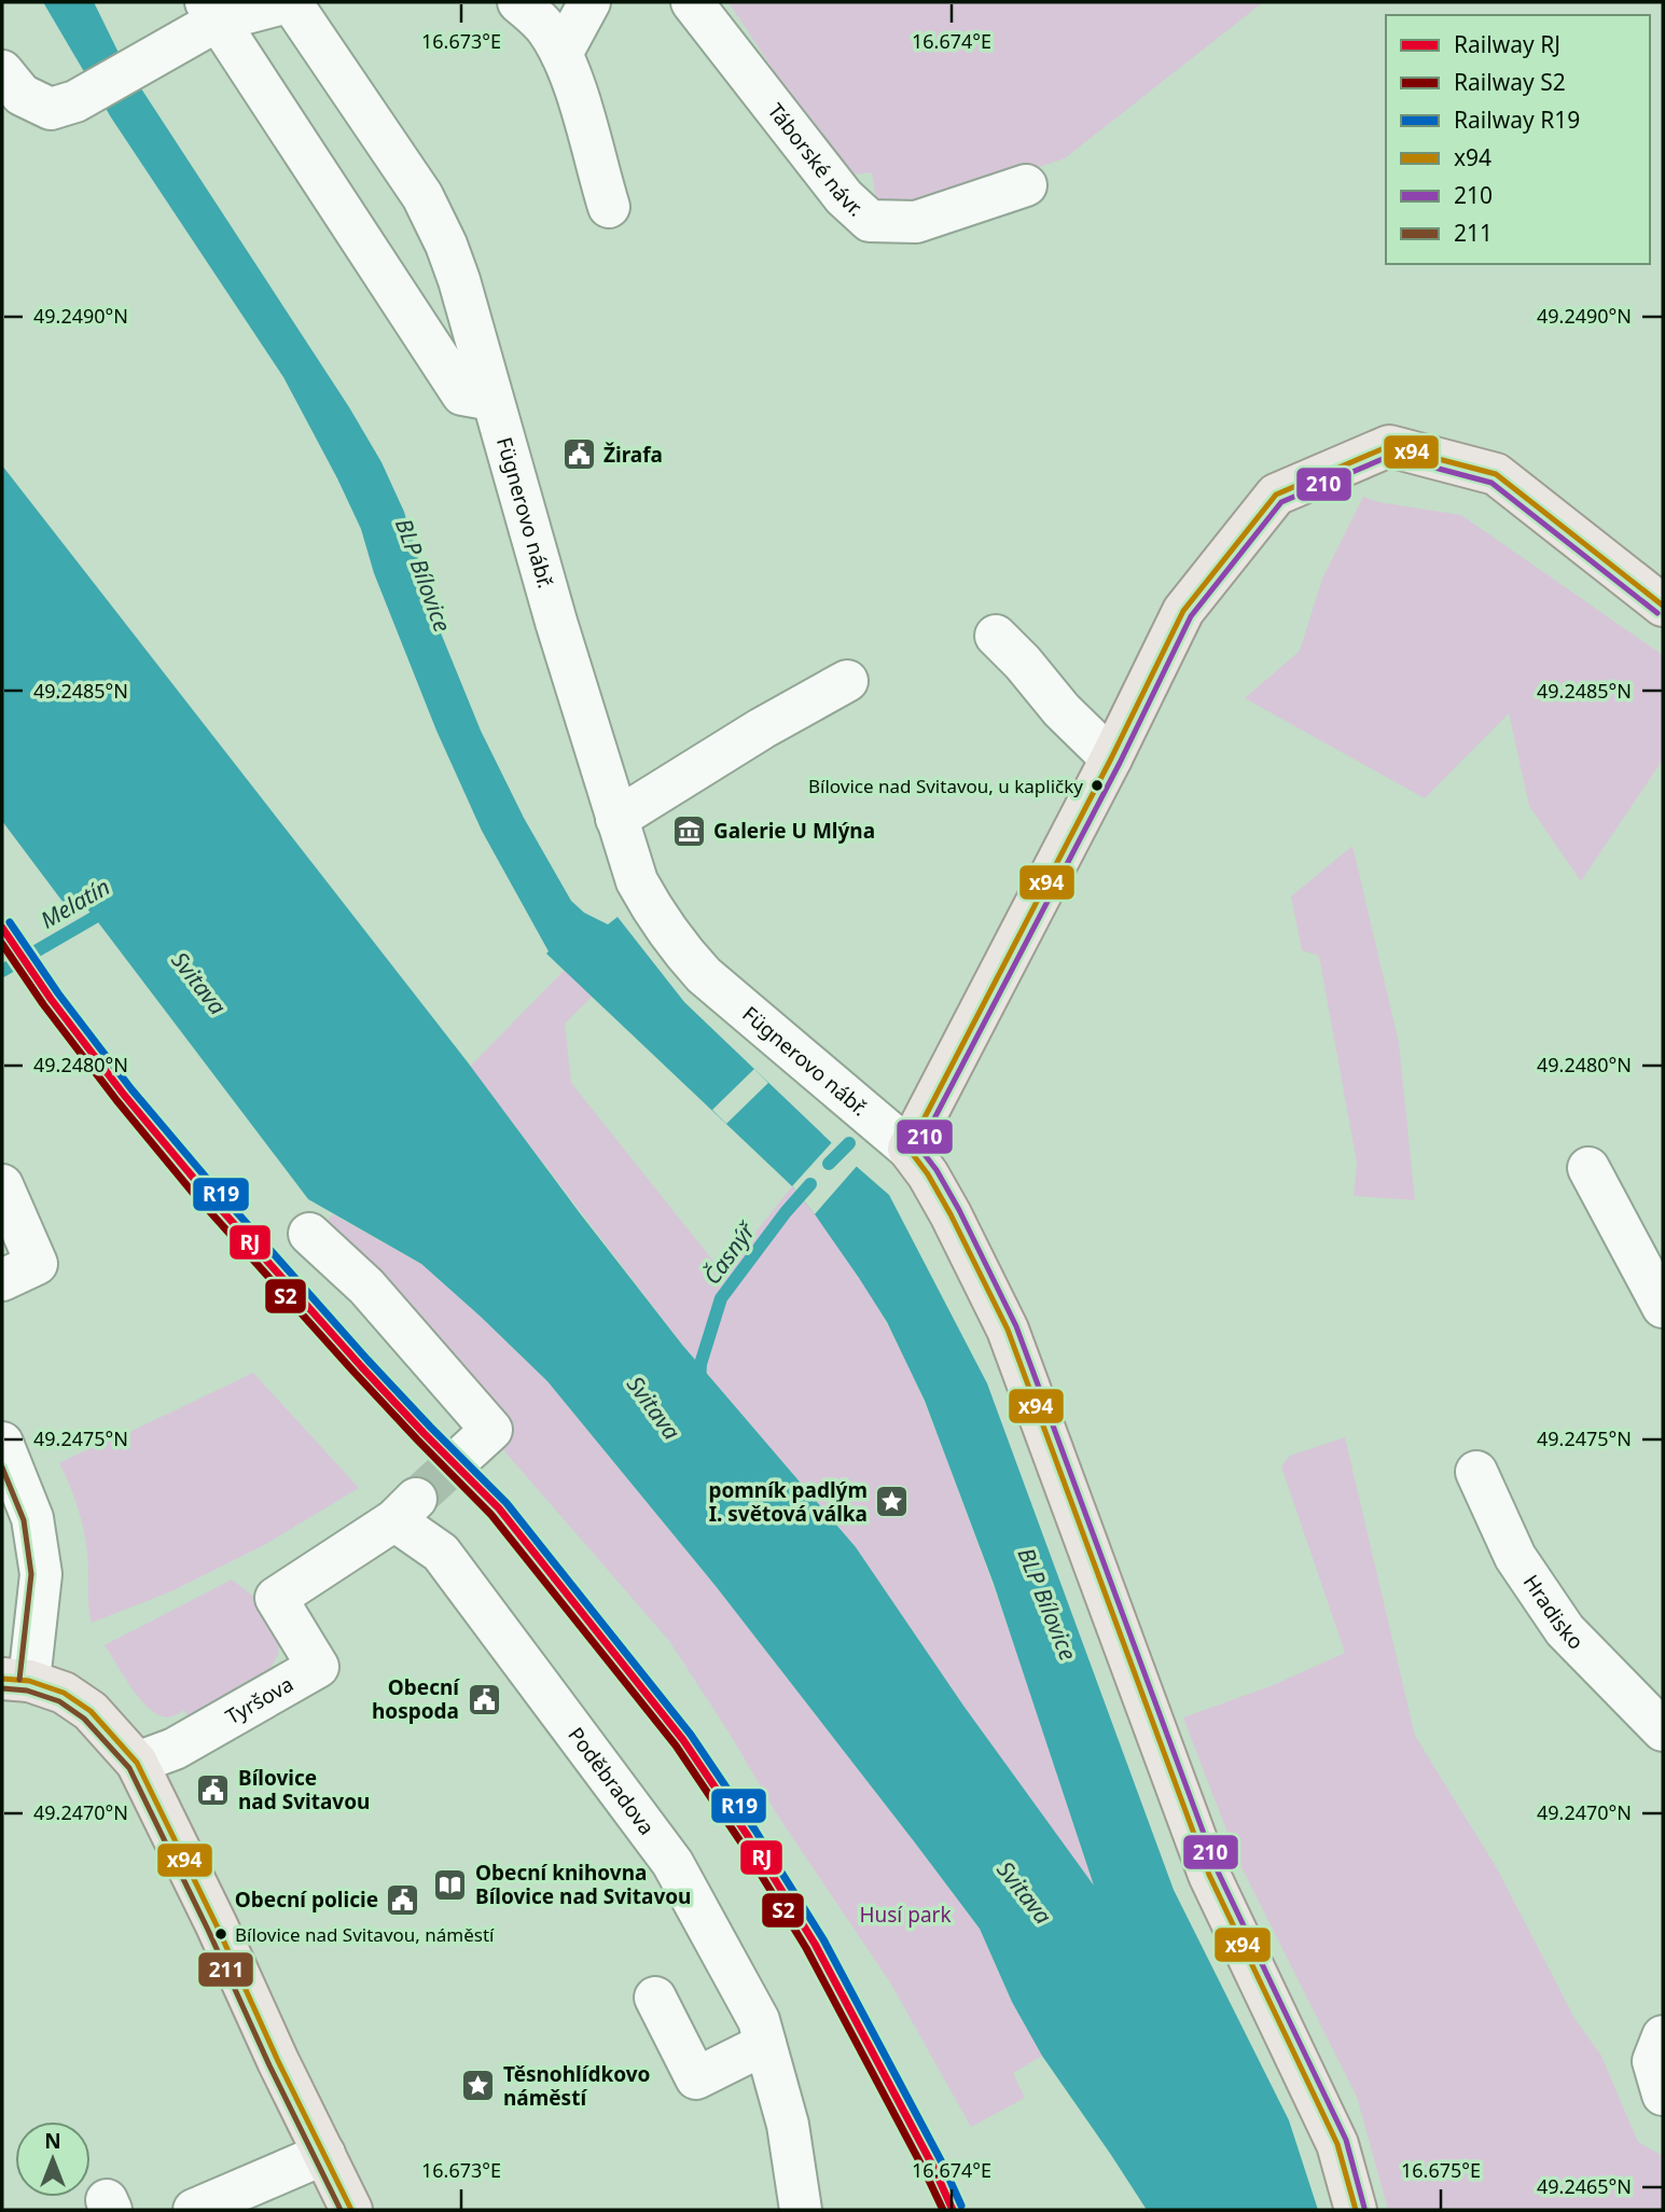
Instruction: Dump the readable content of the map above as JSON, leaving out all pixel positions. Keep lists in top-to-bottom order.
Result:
{
  "streets": {
    "main road": ["Fügnerovo nábř."],
    "street": [
      "Táborské návr.",
      "Hradisko",
      "Tyršova",
      "Poděbradova"
    ]
  },
  "crossings": [
    ["Tyršova", "Poděbradova"]
  ],
  "water": [
    "BLP Bílovice",
    "Melatín",
    "Svitava",
    "Časnýř"
  ],
  "parks": ["Husí park"],
  "places": {
    "public building": [
      "Žirafa",
      "Obecní hospoda",
      "Bílovice nad Svitavou",
      "Obecní policie"
    ],
    "other": ["Bílovice nad Svitavou, u kapličky", "Bílovice nad Svitavou, náměstí"],
    "museum": ["Galerie U Mlýna"],
    "place": ["pomník padlým I. světová válka", "Těsnohlídkovo náměstí"],
    "library": ["Obecní knihovna Bílovice nad Svitavou"]
  },
  "lines": [
    "transit line x94",
    "transit line 210",
    "rail line R19",
    "rail line RJ",
    "rail line S2",
    "transit line 211"
  ],
  "legend": [
    "Railway RJ",
    "Railway S2",
    "Railway R19",
    "x94",
    "210",
    "211"
  ],
  "north": "top",
  "coordinates": [
    "16.673°E",
    "16.674°E",
    "49.2490°N",
    "49.2485°N",
    "49.2480°N",
    "49.2475°N",
    "49.2470°N",
    "16.675°E",
    "49.2465°N"
  ]
}
